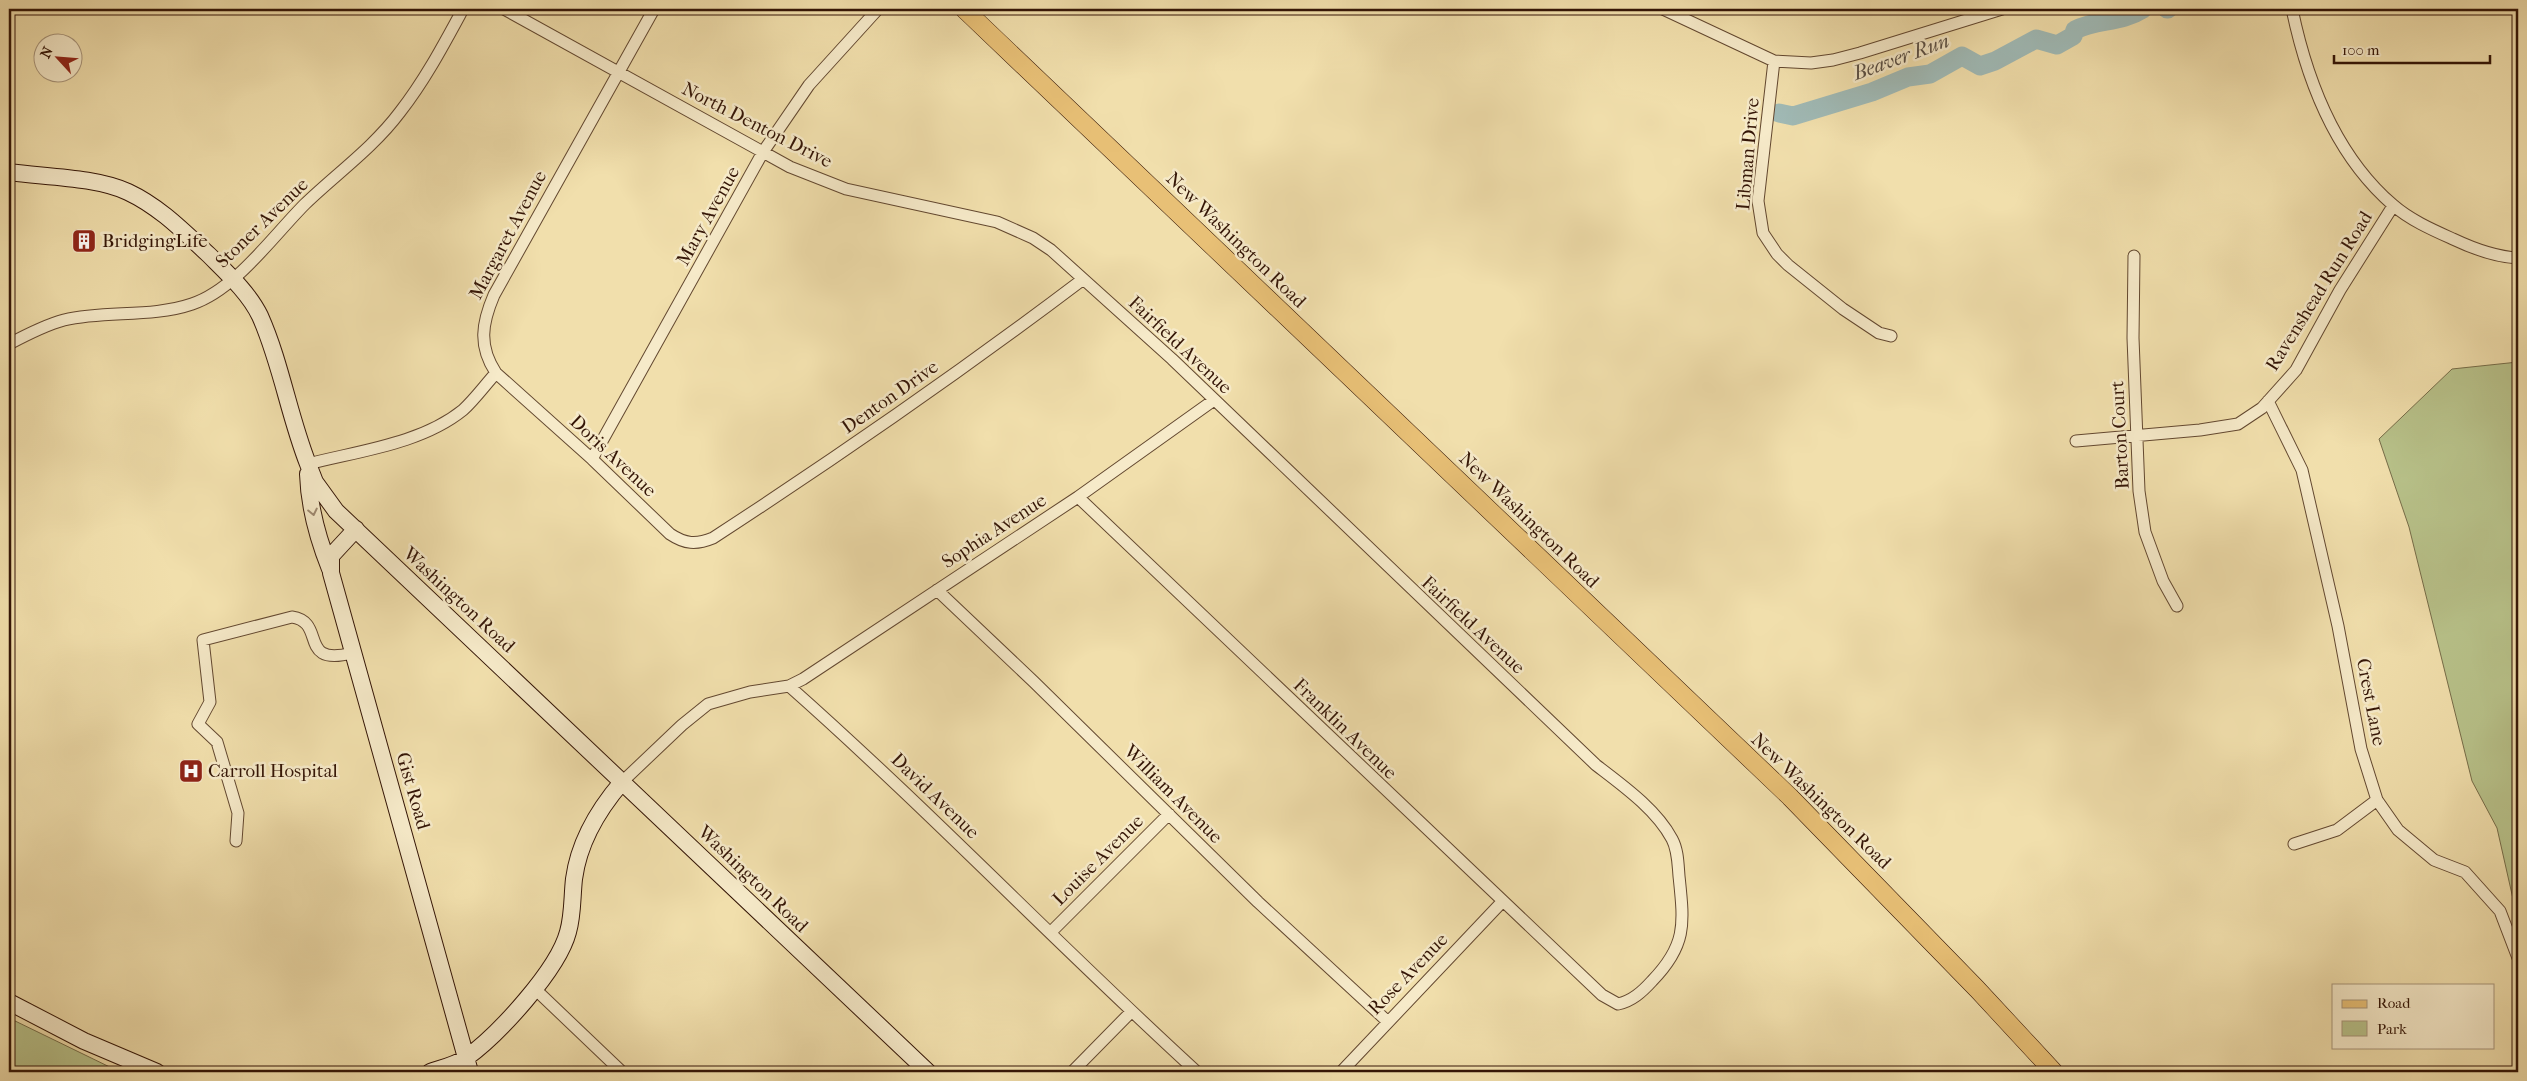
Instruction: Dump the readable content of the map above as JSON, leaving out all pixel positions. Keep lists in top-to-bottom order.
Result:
{
  "streets": {
    "main road": ["New Washington Road", "Washington Road", "Gist Road"],
    "street": [
      "North Denton Drive",
      "Libman Drive",
      "Mary Avenue",
      "Stoner Avenue",
      "Margaret Avenue",
      "Ravenshead Run Road",
      "Fairfield Avenue",
      "Denton Drive",
      "Barton Court",
      "Doris Avenue",
      "Sophia Avenue",
      "Crest Lane",
      "Franklin Avenue",
      "William Avenue",
      "David Avenue",
      "Louise Avenue",
      "Rose Avenue"
    ]
  },
  "crossings": [
    ["North Denton Drive", "Mary Avenue"],
    ["North Denton Drive", "Margaret Avenue"],
    ["North Denton Drive", "Fairfield Avenue"],
    ["North Denton Drive", "Denton Drive"],
    ["Mary Avenue", "Doris Avenue"],
    ["Stoner Avenue", "Washington Road"],
    ["Margaret Avenue", "Doris Avenue"],
    ["Ravenshead Run Road", "Barton Court"],
    ["Ravenshead Run Road", "Crest Lane"],
    ["Fairfield Avenue", "Denton Drive"],
    ["Fairfield Avenue", "Sophia Avenue"],
    ["Fairfield Avenue", "Franklin Avenue"],
    ["Denton Drive", "Doris Avenue"],
    ["Sophia Avenue", "Franklin Avenue"],
    ["Sophia Avenue", "William Avenue"],
    ["Sophia Avenue", "David Avenue"],
    ["Washington Road", "Gist Road"],
    ["Franklin Avenue", "Rose Avenue"],
    ["William Avenue", "Louise Avenue"],
    ["William Avenue", "Rose Avenue"],
    ["David Avenue", "Louise Avenue"]
  ],
  "water": ["Beaver Run"],
  "places": {
    "building": ["BridgingLife"],
    "hospital": ["Carroll Hospital"]
  },
  "legend": ["Road", "Park"],
  "scale_bar": "100 m",
  "north": "top left"
}
